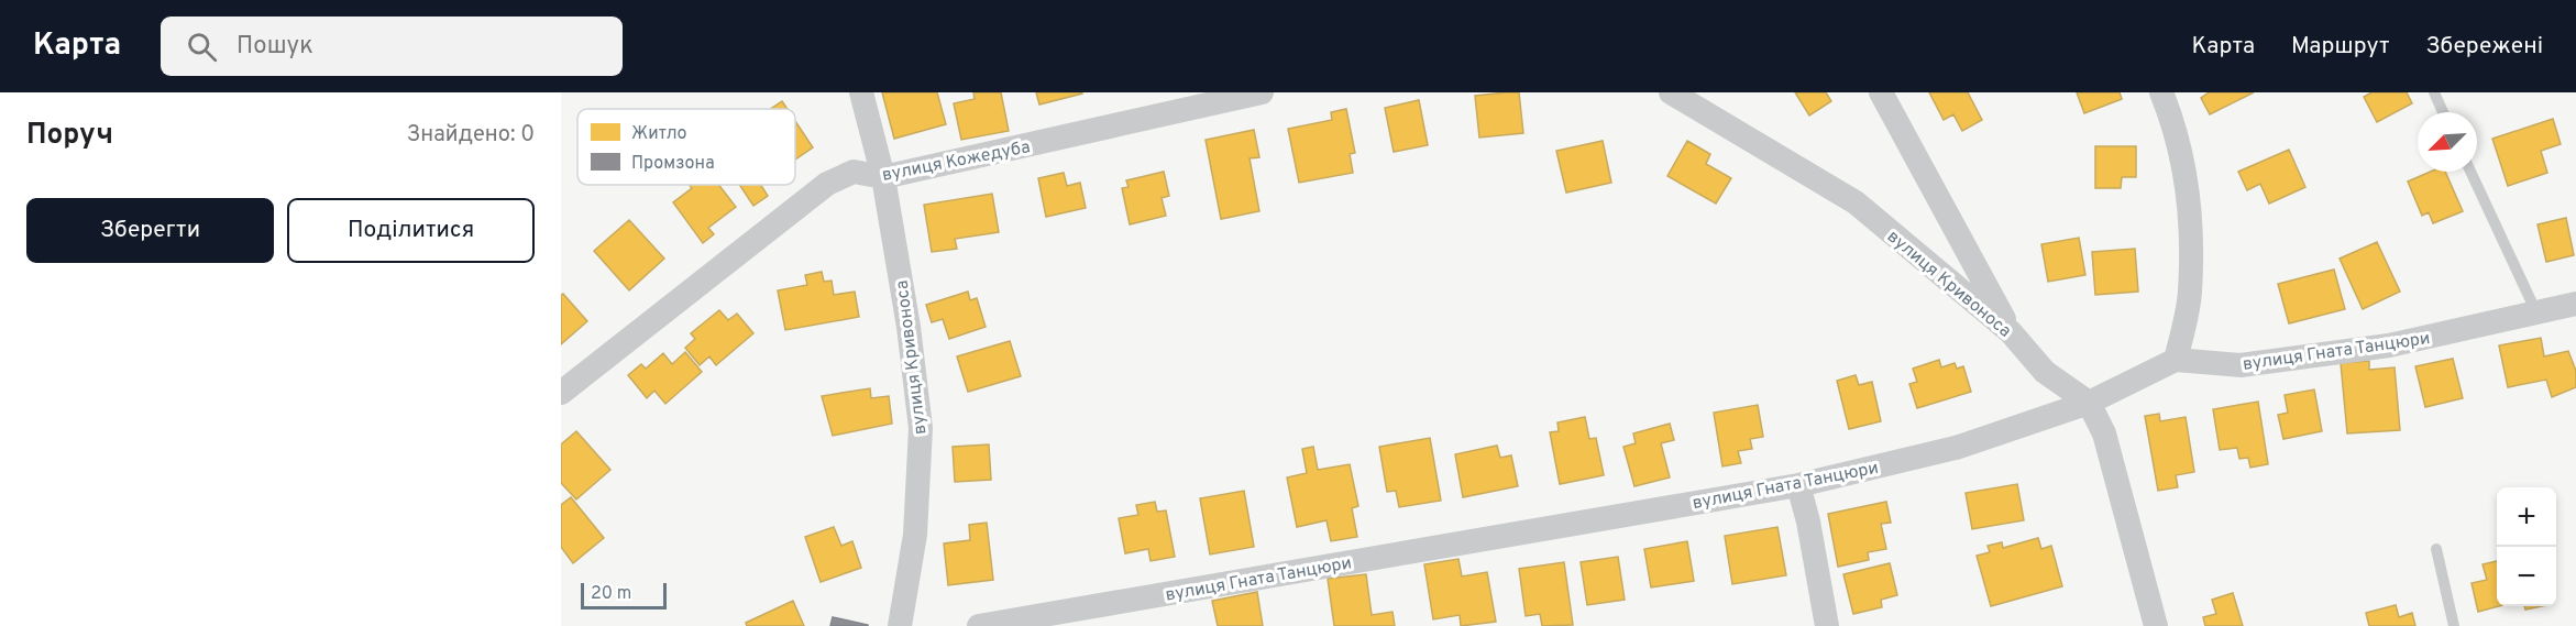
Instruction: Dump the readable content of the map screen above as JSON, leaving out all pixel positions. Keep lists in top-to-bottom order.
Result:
{
  "streets": {
    "street": ["вулиця Кожедуба", "вулиця Кривоноса", "вулиця Гната Танцюри"]
  },
  "crossings": [
    ["вулиця Кожедуба", "вулиця Кривоноса"],
    ["вулиця Кривоноса", "вулиця Гната Танцюри"]
  ],
  "legend": ["Житло", "Промзона"],
  "scale_bar": "20 m",
  "north": "bottom left",
  "page": {
    "header": "Карта",
    "search": "Пошук",
    "nav": ["Карта", "Маршрут", "Збережені"],
    "heading": ["Поруч", "Знайдено: 0"],
    "buttons": ["Зберегти", "Поділитися"],
    "map_buttons": ["+", "−"],
    "scale": "20 m"
  }
}
